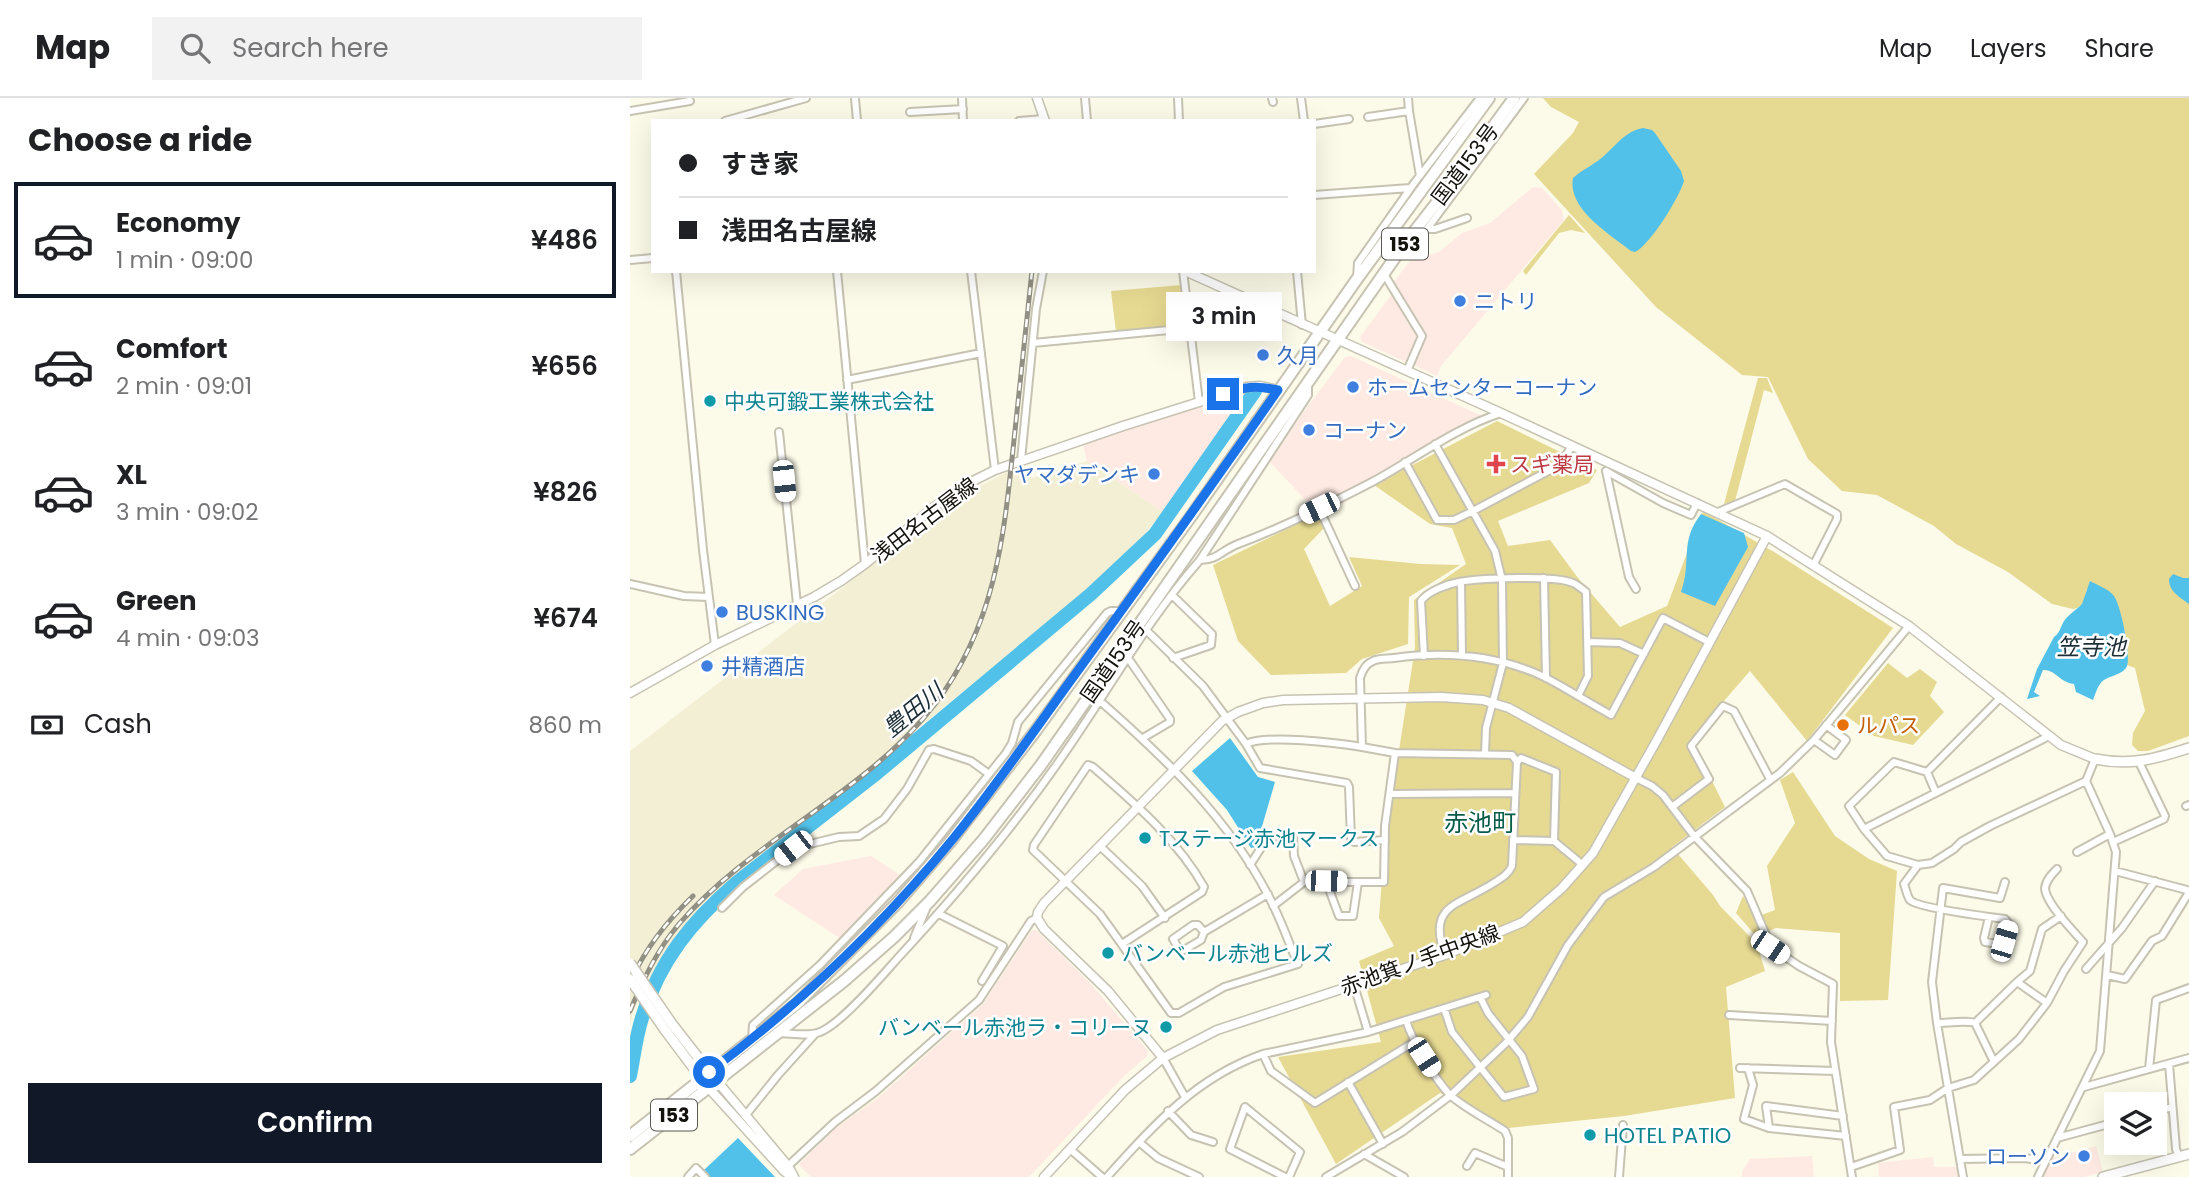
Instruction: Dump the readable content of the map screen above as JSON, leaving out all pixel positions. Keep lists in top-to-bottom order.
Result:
{
  "streets": {
    "highway": ["国道153号", "153"],
    "street": ["浅田名古屋線", "赤池箕ノ手中央線"]
  },
  "crossings": [
    ["国道153号", "153"],
    ["国道153号", "浅田名古屋線"]
  ],
  "districts": ["赤池町"],
  "water": ["笠寺池", "豊田川"],
  "places": {
    "other": [
      "ニトリ",
      "久月",
      "ホームセンターコーナン",
      "中央可鍛工業株式会社",
      "コーナン",
      "ヤマダデンキ",
      "BUSKING",
      "井精酒店",
      "ルパス",
      "Tステージ赤池マークス",
      "バンベール赤池ヒルズ",
      "バンベール赤池ラ・コリーヌ",
      "HOTEL PATIO",
      "ローソン"
    ],
    "health": ["スギ薬局"]
  },
  "page": {
    "header": "Map",
    "search": "Search here",
    "nav": ["Map", "Layers", "Share"],
    "heading": "Choose a ride",
    "banner": ["すき家", "浅田名古屋線"],
    "list": [
      {
        "name": "Economy",
        "note": "1 min · 09:00",
        "value": "¥486"
      },
      {
        "name": "Comfort",
        "note": "2 min · 09:01",
        "value": "¥656"
      },
      {
        "name": "XL",
        "note": "3 min · 09:02",
        "value": "¥826"
      },
      {
        "name": "Green",
        "note": "4 min · 09:03",
        "value": "¥674"
      }
    ],
    "bubble": "3 min",
    "pay": ["Cash", "860 m"],
    "buttons": "Confirm"
  }
}
